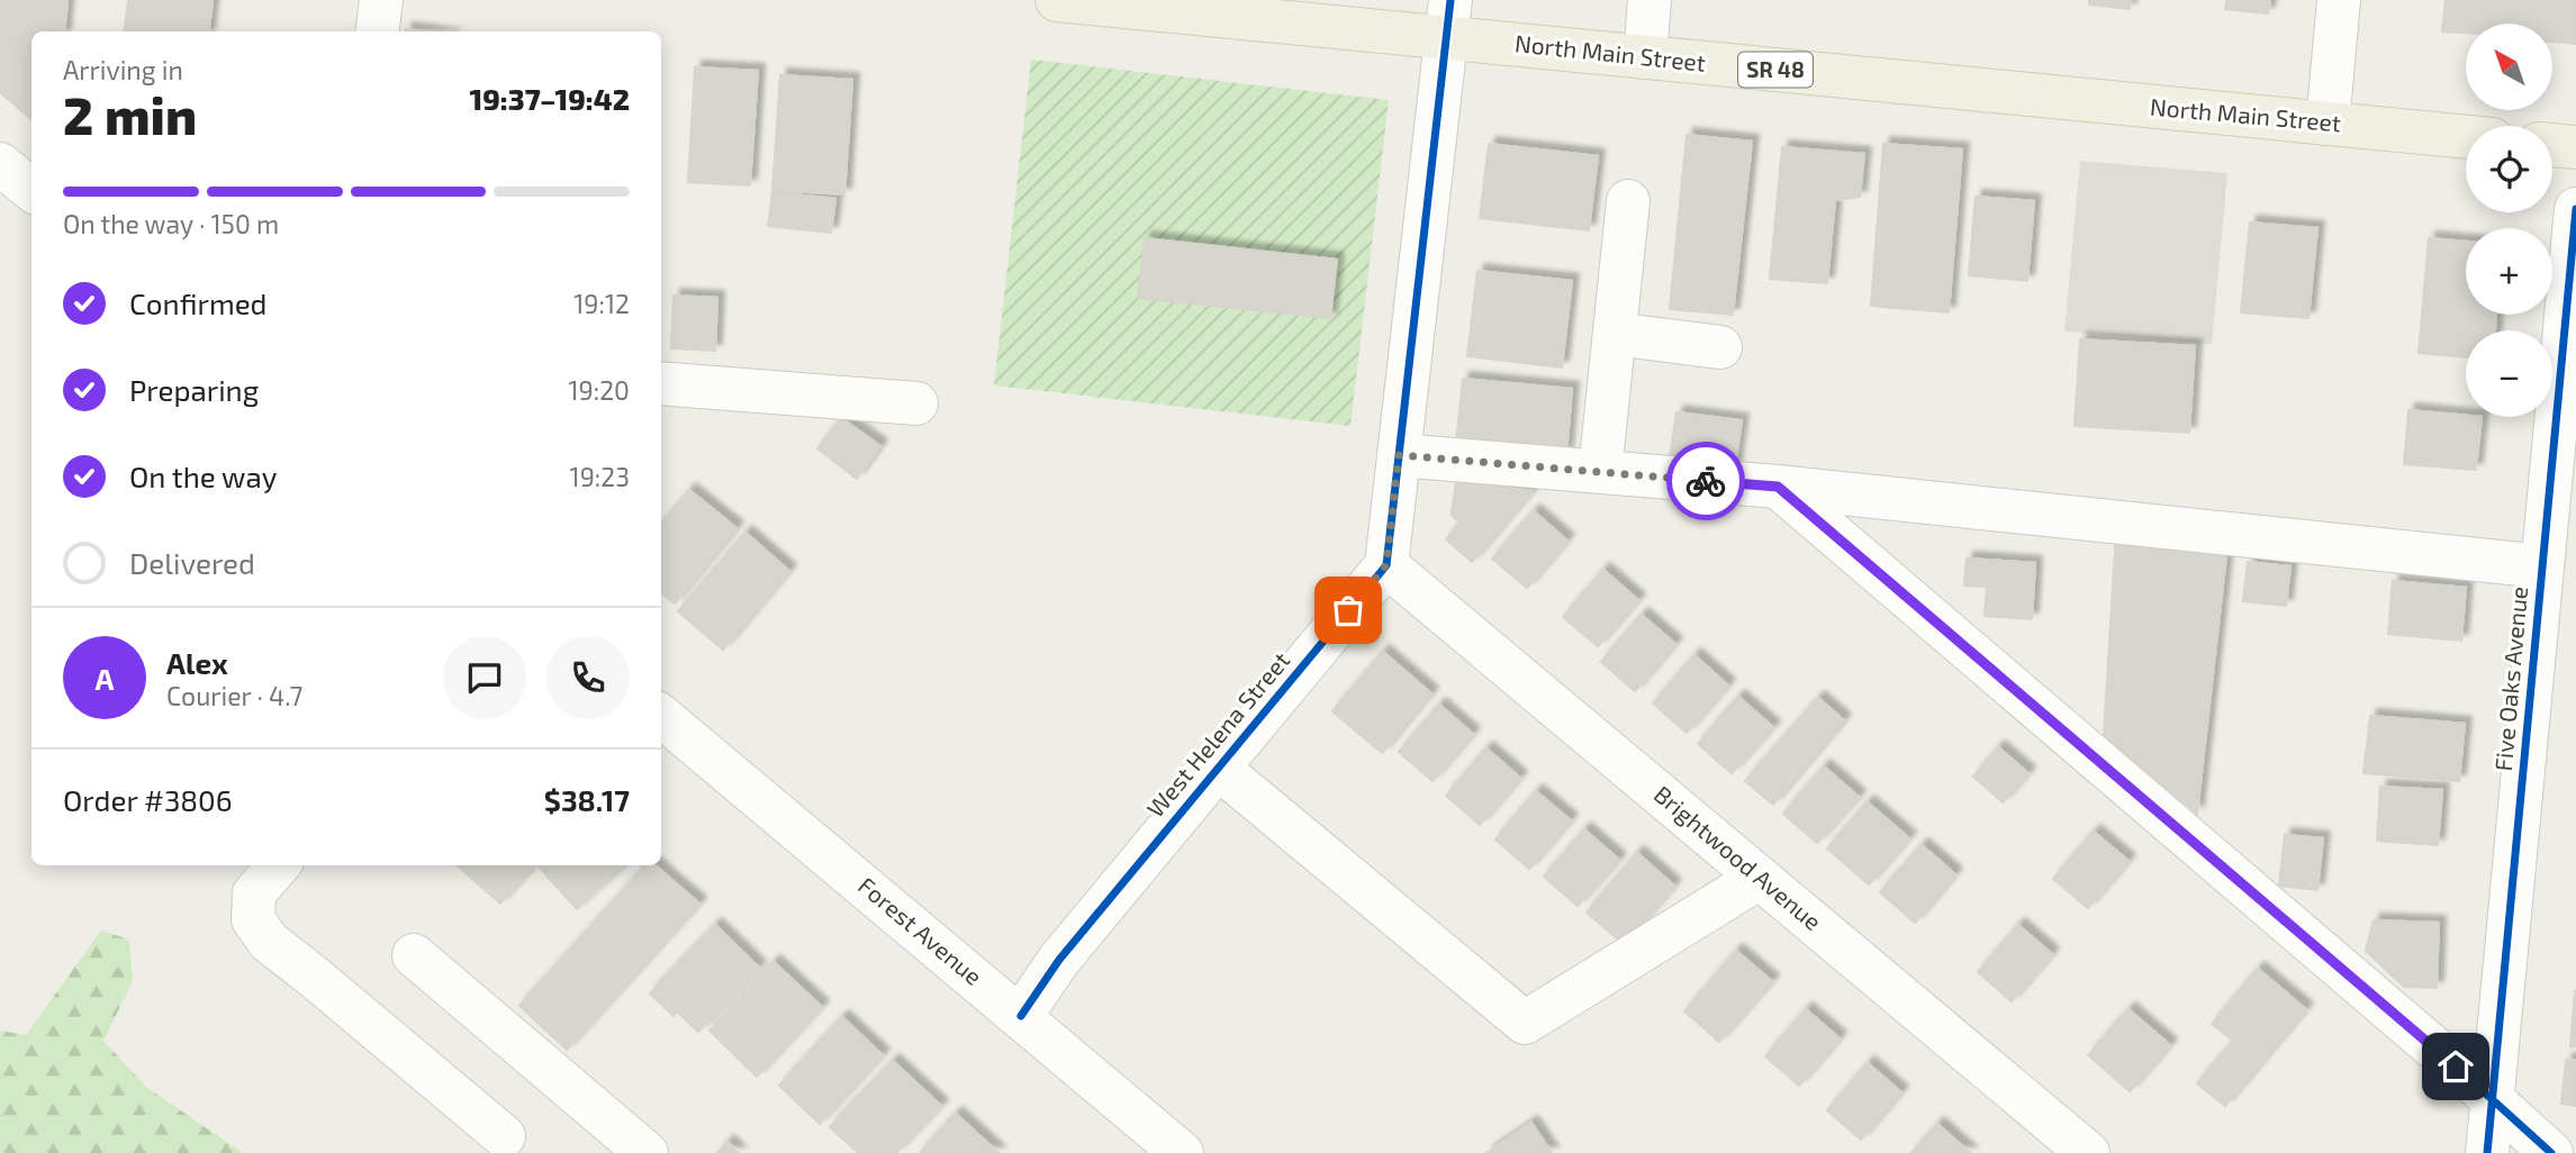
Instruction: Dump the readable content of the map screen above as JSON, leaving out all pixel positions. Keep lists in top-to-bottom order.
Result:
{
  "streets": {
    "main road": ["North Main Street", "SR 48"],
    "street": [
      "Five Oaks Avenue",
      "West Helena Street",
      "Brightwood Avenue",
      "Forest Avenue"
    ]
  },
  "crossings": [
    ["West Helena Street", "Brightwood Avenue"],
    ["West Helena Street", "Forest Avenue"]
  ],
  "north": "top left",
  "page": {
    "map_buttons": ["+", "−"],
    "heading": ["2 min", "Arriving in", "19:37–19:42"],
    "panel": [
      "Alex",
      "Courier · 4.7",
      "Order #3806",
      "$38.17"
    ],
    "bar": "On the way · 150 m",
    "list": [
      ["Confirmed", "19:12"],
      ["Preparing", "19:20"],
      ["On the way", "19:23"],
      "Delivered"
    ],
    "round": "A"
  }
}
